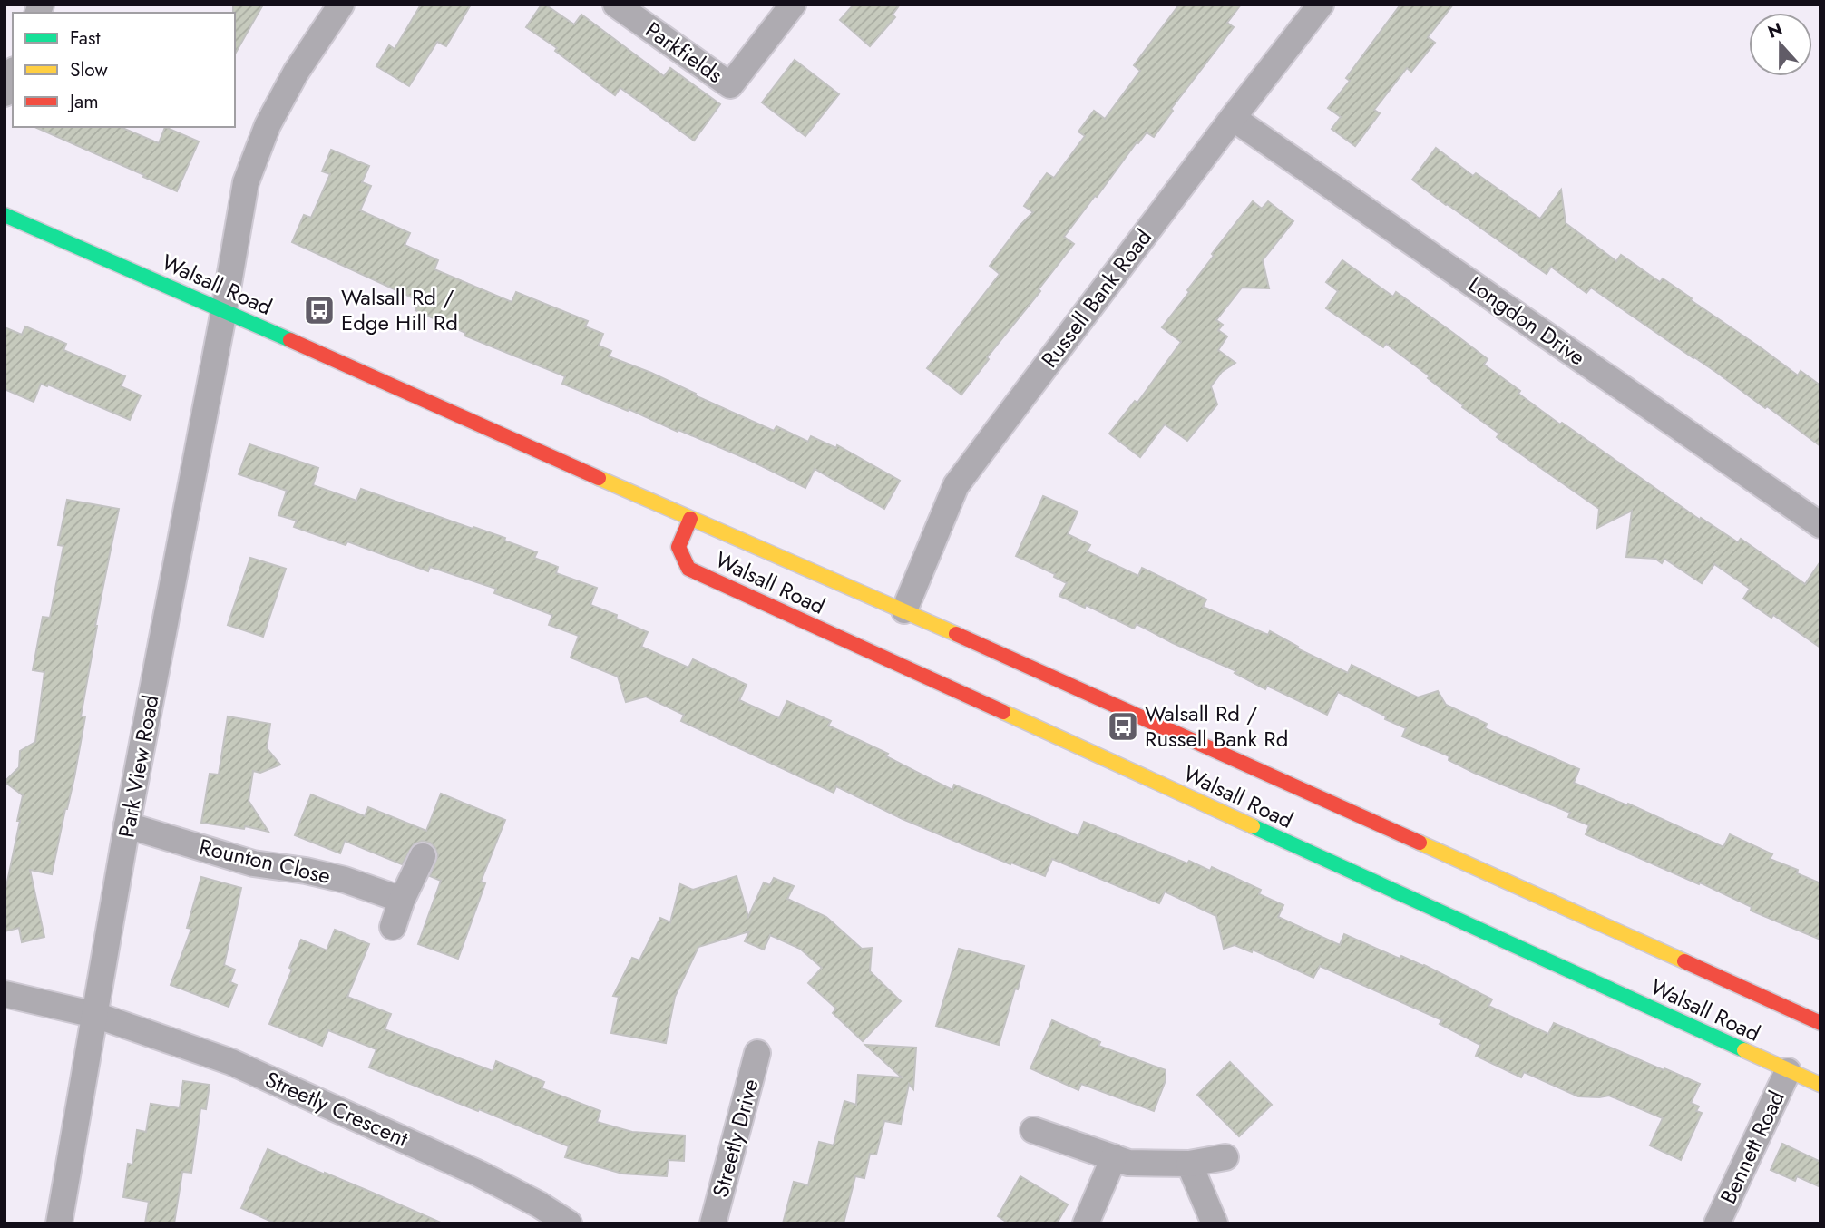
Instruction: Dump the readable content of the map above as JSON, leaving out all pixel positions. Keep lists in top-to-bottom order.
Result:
{
  "streets": {
    "main road": ["Walsall Road"],
    "street": [
      "Parkfields",
      "Russell Bank Road",
      "Longdon Drive",
      "Park View Road",
      "Rounton Close",
      "Streetly Crescent",
      "Streetly Drive",
      "Bennett Road"
    ]
  },
  "crossings": [
    ["Walsall Road", "Russell Bank Road"],
    ["Walsall Road", "Park View Road"],
    ["Walsall Road", "Bennett Road"],
    ["Russell Bank Road", "Longdon Drive"],
    ["Park View Road", "Rounton Close"],
    ["Park View Road", "Streetly Crescent"]
  ],
  "places": {
    "bus stop": ["Walsall Rd / Edge Hill Rd", "Walsall Rd / Russell Bank Rd"]
  },
  "legend": ["Fast", "Slow", "Jam"],
  "north": "top"
}
